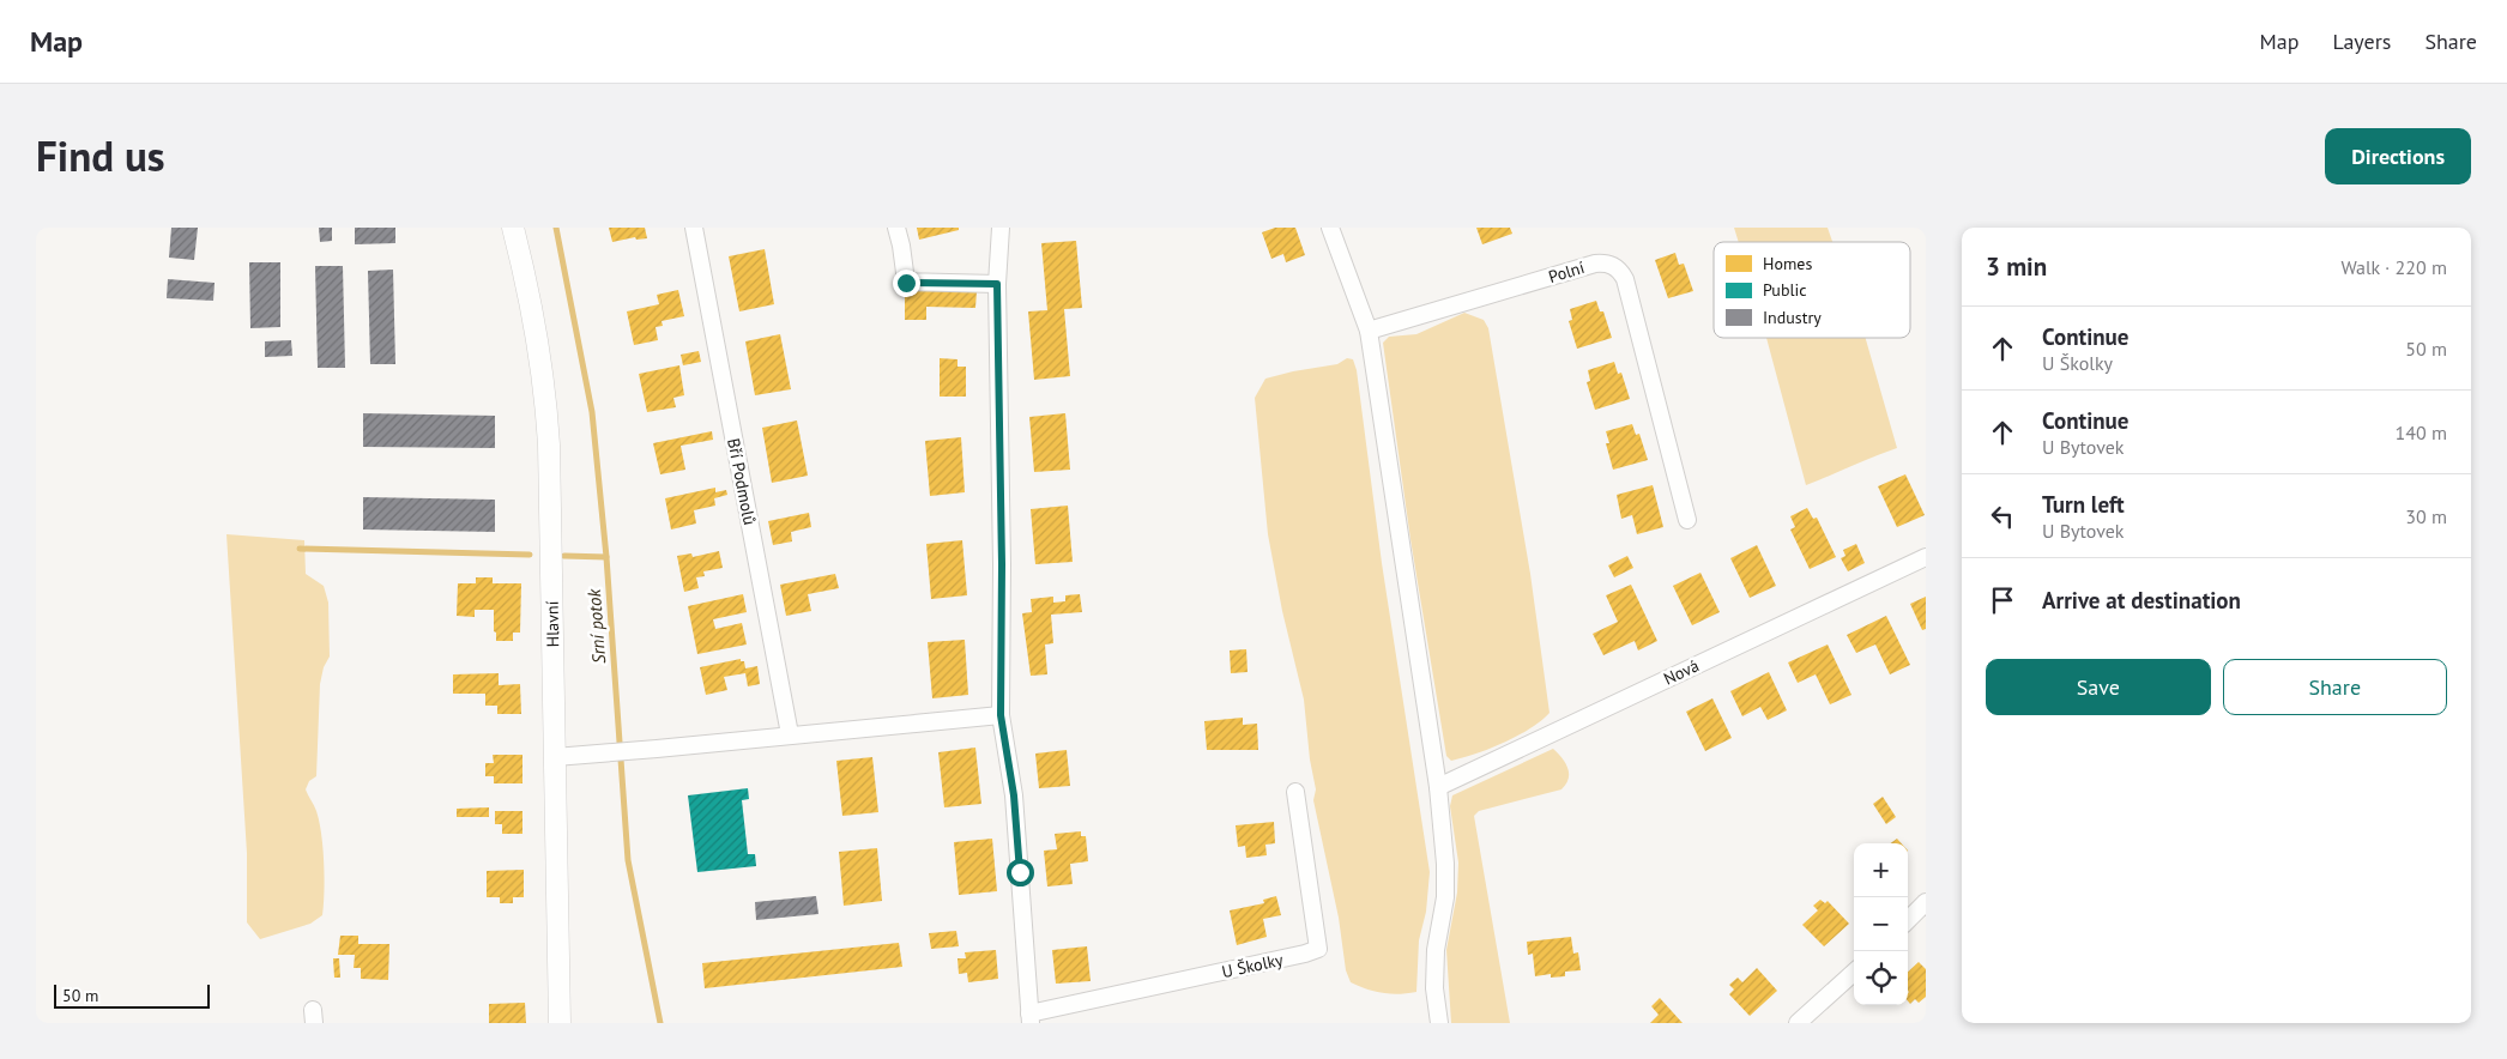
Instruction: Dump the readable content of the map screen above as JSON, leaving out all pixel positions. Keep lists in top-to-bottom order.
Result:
{
  "streets": {
    "street": [
      "Polní",
      "Bří Podmolů",
      "Hlavní",
      "Nová",
      "U Školky"
    ]
  },
  "water": ["Srní potok"],
  "legend": ["Homes", "Public", "Industry"],
  "scale_bar": "50 m",
  "page": {
    "header": "Map",
    "nav": ["Map", "Layers", "Share"],
    "title": "Find us",
    "buttons": [
      "Directions",
      ["Save", "Share"]
    ],
    "heading": ["3 min", "Walk · 220 m"],
    "list": [
      ["Continue", "U Školky", "50 m"],
      ["Continue", "U Bytovek", "140 m"],
      ["Turn left", "U Bytovek", "30 m"],
      "Arrive at destination"
    ],
    "map_buttons": ["+", "−"],
    "scale": "50 m"
  }
}
